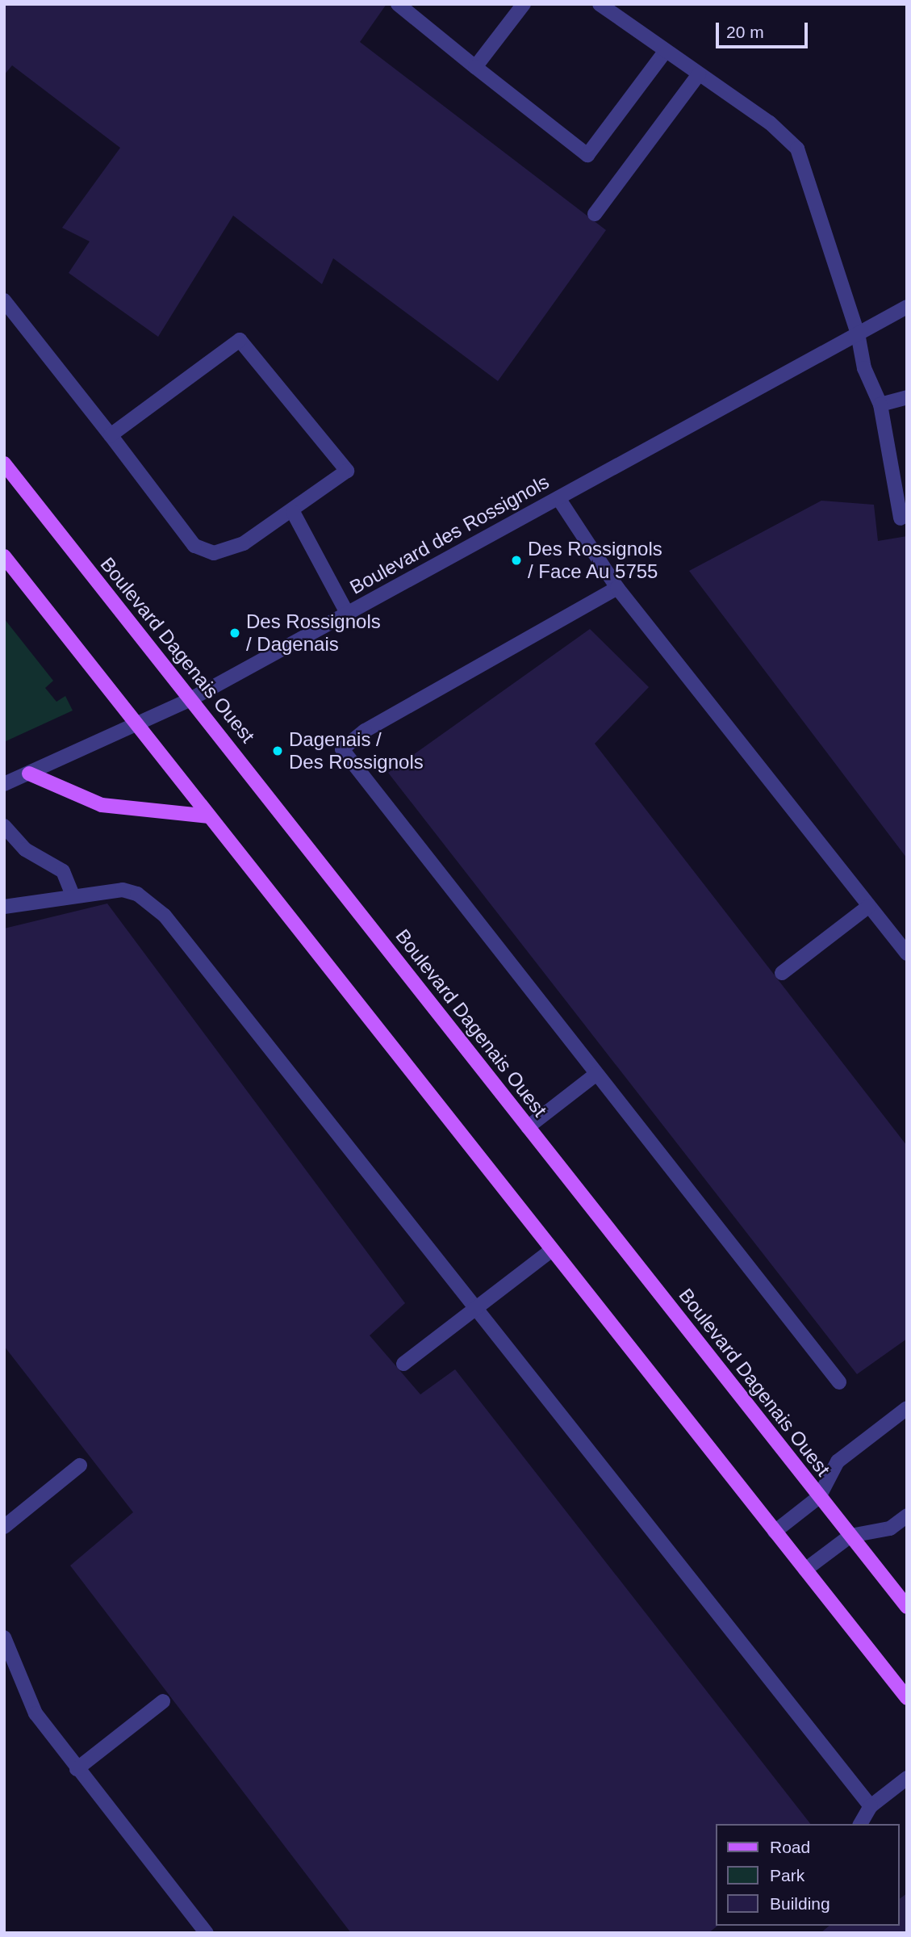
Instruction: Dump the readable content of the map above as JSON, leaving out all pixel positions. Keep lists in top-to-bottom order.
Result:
{
  "streets": {
    "main road": ["Boulevard Dagenais Ouest"],
    "street": ["Boulevard des Rossignols"]
  },
  "crossings": [
    ["Boulevard des Rossignols", "Boulevard Dagenais Ouest"]
  ],
  "places": ["Des Rossignols / Face Au 5755", "Des Rossignols / Dagenais", "Dagenais / Des Rossignols"],
  "legend": ["Road", "Park", "Building"],
  "scale_bar": "20 m"
}
